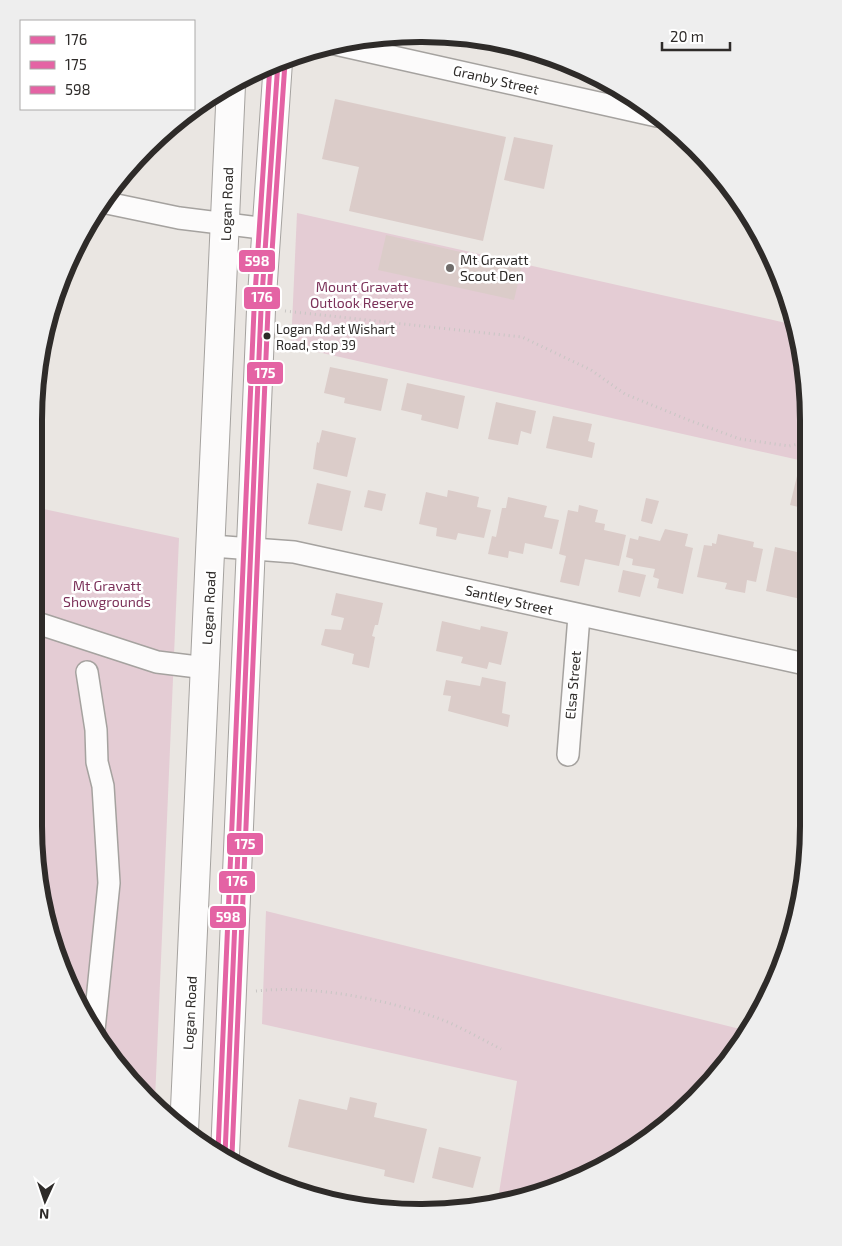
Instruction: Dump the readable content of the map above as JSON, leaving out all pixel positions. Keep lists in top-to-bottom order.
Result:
{
  "streets": {
    "main road": ["Logan Road"],
    "street": ["Granby Street", "Santley Street", "Elsa Street"]
  },
  "crossings": [
    ["Logan Road", "Santley Street"],
    ["Santley Street", "Elsa Street"]
  ],
  "parks": ["Mount Gravatt Outlook Reserve", "Mt Gravatt Showgrounds"],
  "places": ["Mt Gravatt Scout Den", "Logan Rd at Wishart Road, stop 39"],
  "lines": ["transit line 175", "transit line 176", "transit line 598"],
  "legend": ["176", "175", "598"],
  "scale_bar": "20 m",
  "north": "bottom"
}
